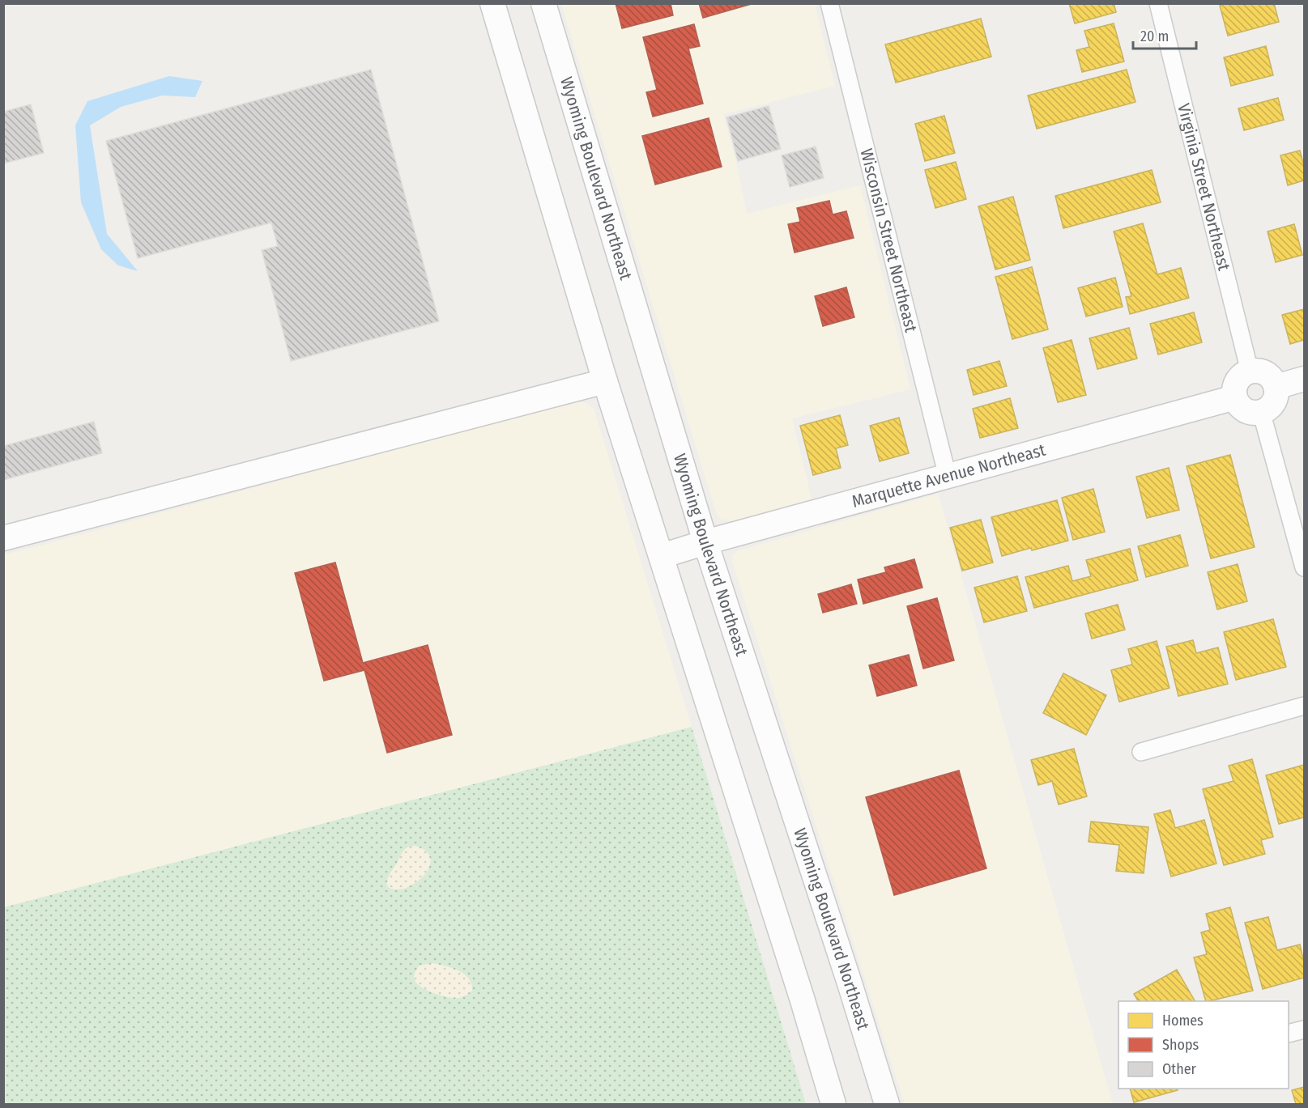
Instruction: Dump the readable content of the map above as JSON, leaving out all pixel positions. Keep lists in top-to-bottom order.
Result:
{
  "streets": {
    "main road": ["Wyoming Boulevard Northeast", "Marquette Avenue Northeast"],
    "street": ["Virginia Street Northeast", "Wisconsin Street Northeast"]
  },
  "crossings": [
    ["Wyoming Boulevard Northeast", "Marquette Avenue Northeast"],
    ["Virginia Street Northeast", "Marquette Avenue Northeast"],
    ["Wisconsin Street Northeast", "Marquette Avenue Northeast"]
  ],
  "legend": ["Homes", "Shops", "Other"],
  "scale_bar": "20 m"
}
